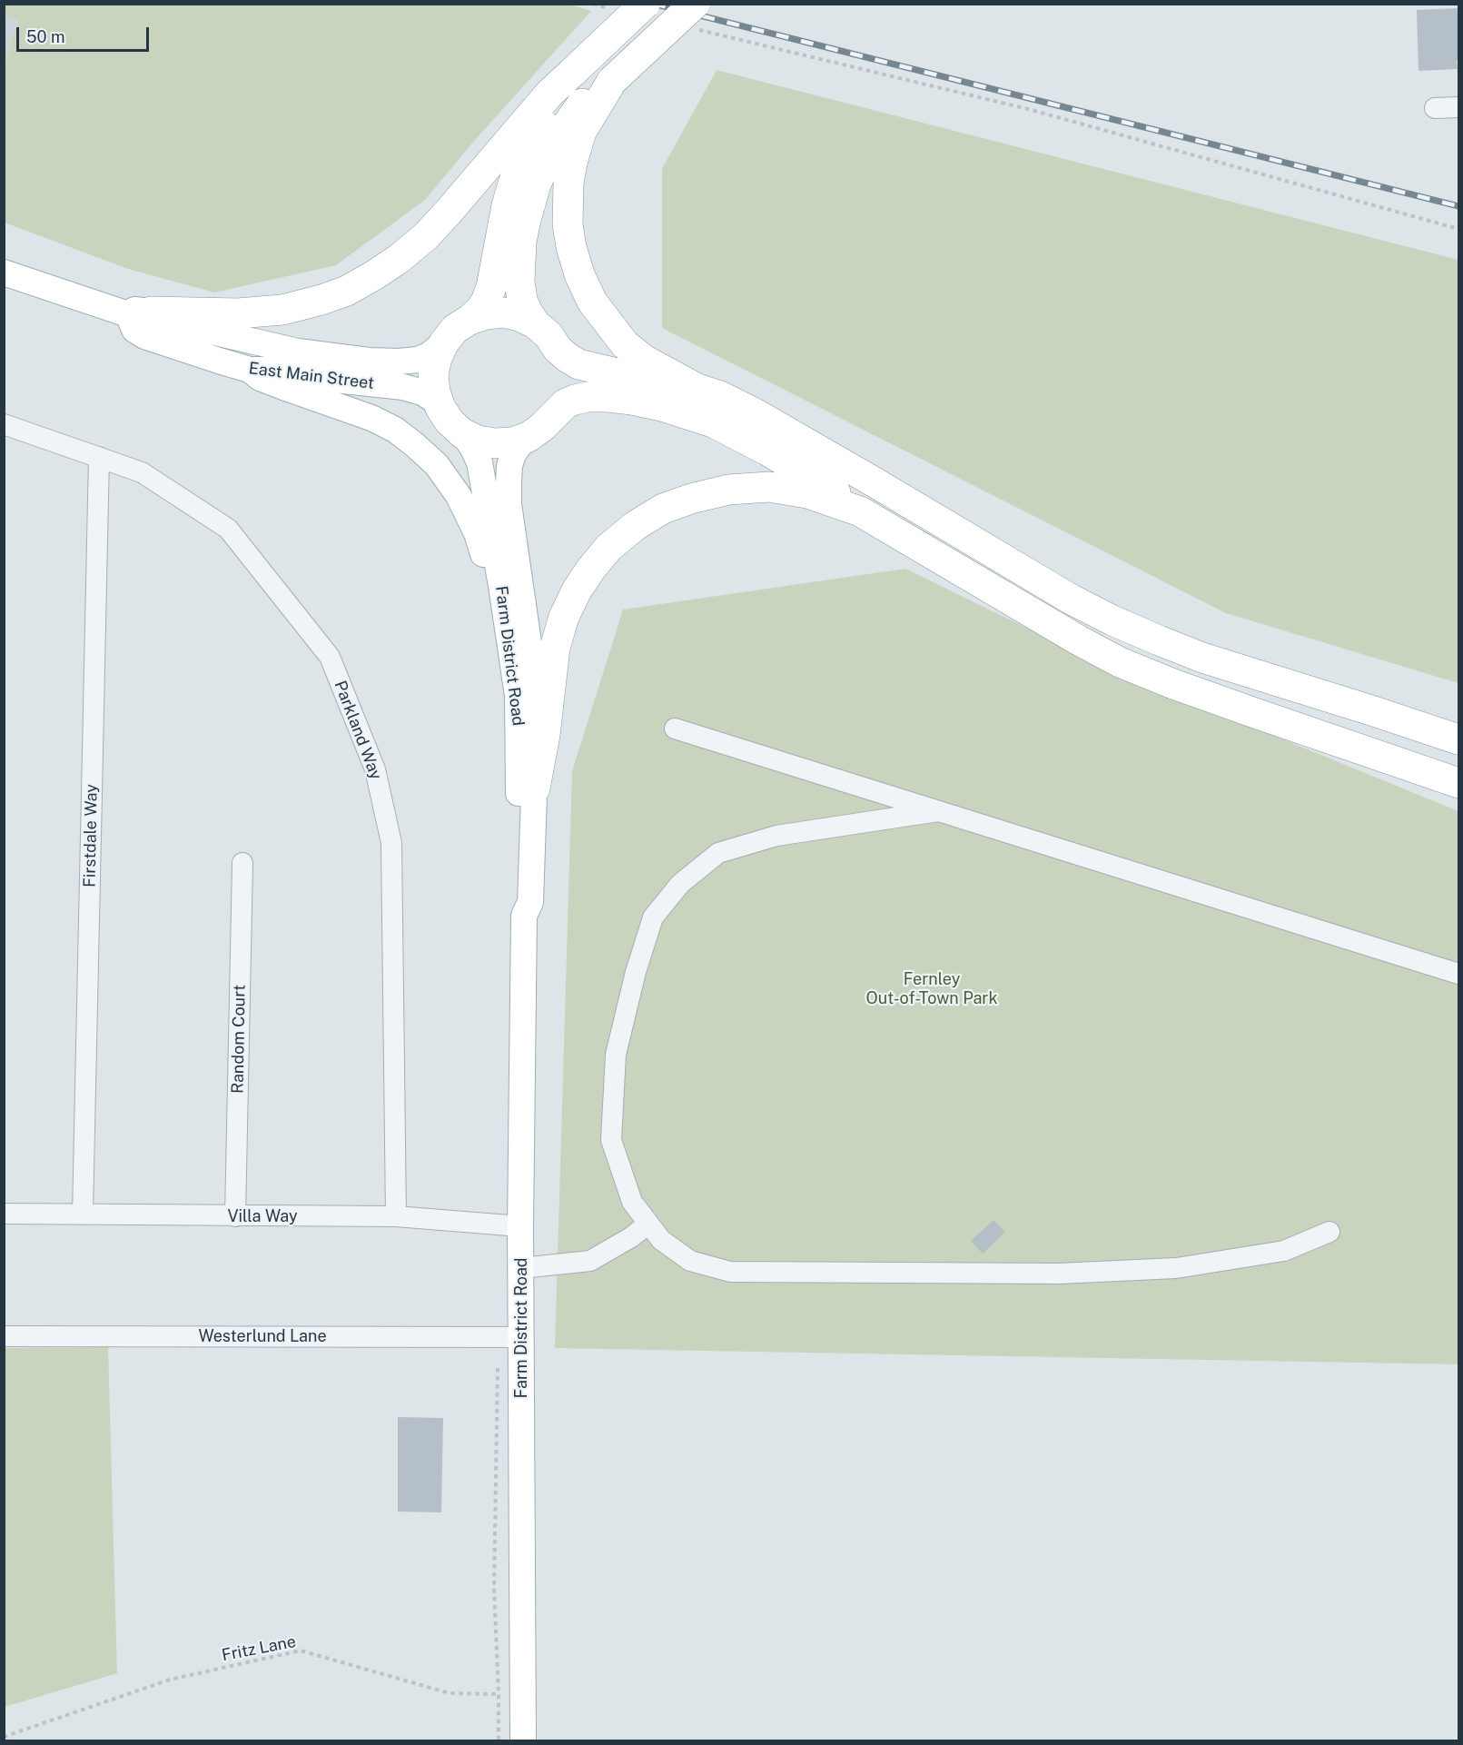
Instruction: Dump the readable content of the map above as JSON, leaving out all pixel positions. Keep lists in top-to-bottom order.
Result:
{
  "streets": {
    "main road": ["East Main Street", "Farm District Road"],
    "street": [
      "Parkland Way",
      "Firstdale Way",
      "Random Court",
      "Villa Way",
      "Westerlund Lane"
    ],
    "path": ["Fritz Lane"]
  },
  "crossings": [
    ["East Main Street", "Farm District Road"],
    ["Farm District Road", "Villa Way"],
    ["Farm District Road", "Westerlund Lane"],
    ["Farm District Road", "Fritz Lane"],
    ["Parkland Way", "Firstdale Way"],
    ["Parkland Way", "Villa Way"],
    ["Firstdale Way", "Villa Way"],
    ["Random Court", "Villa Way"]
  ],
  "parks": ["Fernley Out-of-Town Park"],
  "scale_bar": "50 m"
}
